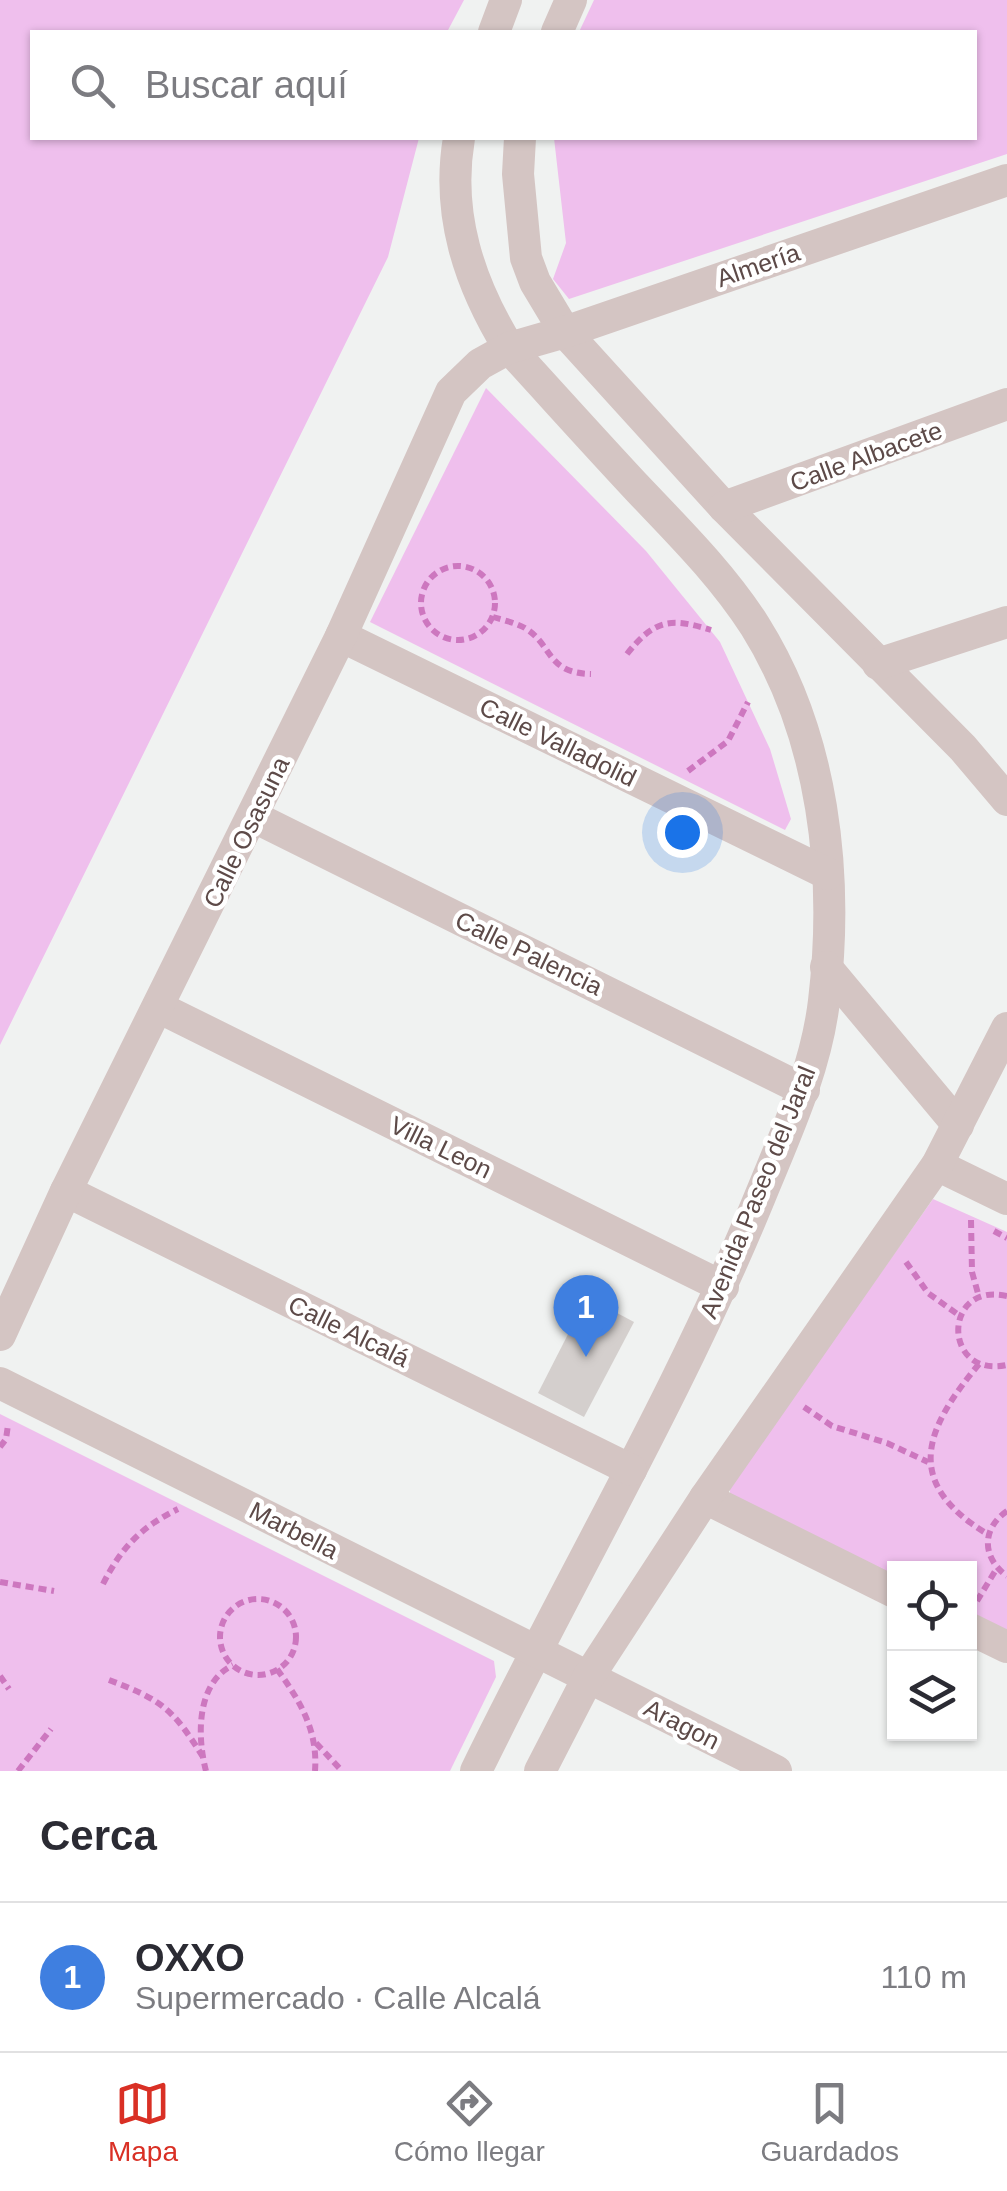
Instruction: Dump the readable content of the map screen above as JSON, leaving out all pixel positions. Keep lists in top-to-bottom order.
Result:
{
  "streets": {
    "street": [
      "Almería",
      "Calle Albacete",
      "Calle Valladolid",
      "Calle Osasuna",
      "Calle Palencia",
      "Villa Leon",
      "Avenida Paseo del Jaral",
      "Calle Alcalá",
      "Marbella",
      "Aragon"
    ]
  },
  "crossings": [
    ["Almería", "Calle Osasuna"],
    ["Almería", "Avenida Paseo del Jaral"],
    ["Calle Valladolid", "Calle Osasuna"],
    ["Calle Valladolid", "Avenida Paseo del Jaral"],
    ["Calle Osasuna", "Calle Palencia"],
    ["Calle Osasuna", "Villa Leon"],
    ["Calle Osasuna", "Avenida Paseo del Jaral"],
    ["Calle Osasuna", "Calle Alcalá"],
    ["Calle Palencia", "Avenida Paseo del Jaral"],
    ["Villa Leon", "Avenida Paseo del Jaral"],
    ["Avenida Paseo del Jaral", "Calle Alcalá"],
    ["Avenida Paseo del Jaral", "Marbella"],
    ["Marbella", "Aragon"]
  ],
  "page": {
    "search": "Buscar aquí",
    "pins": "1",
    "heading": "Cerca",
    "list": [
      {
        "mark": "1",
        "name": "OXXO",
        "note": "Supermercado · Calle Alcalá",
        "value": "110 m"
      }
    ],
    "nav": ["Mapa", "Cómo llegar", "Guardados"]
  }
}
